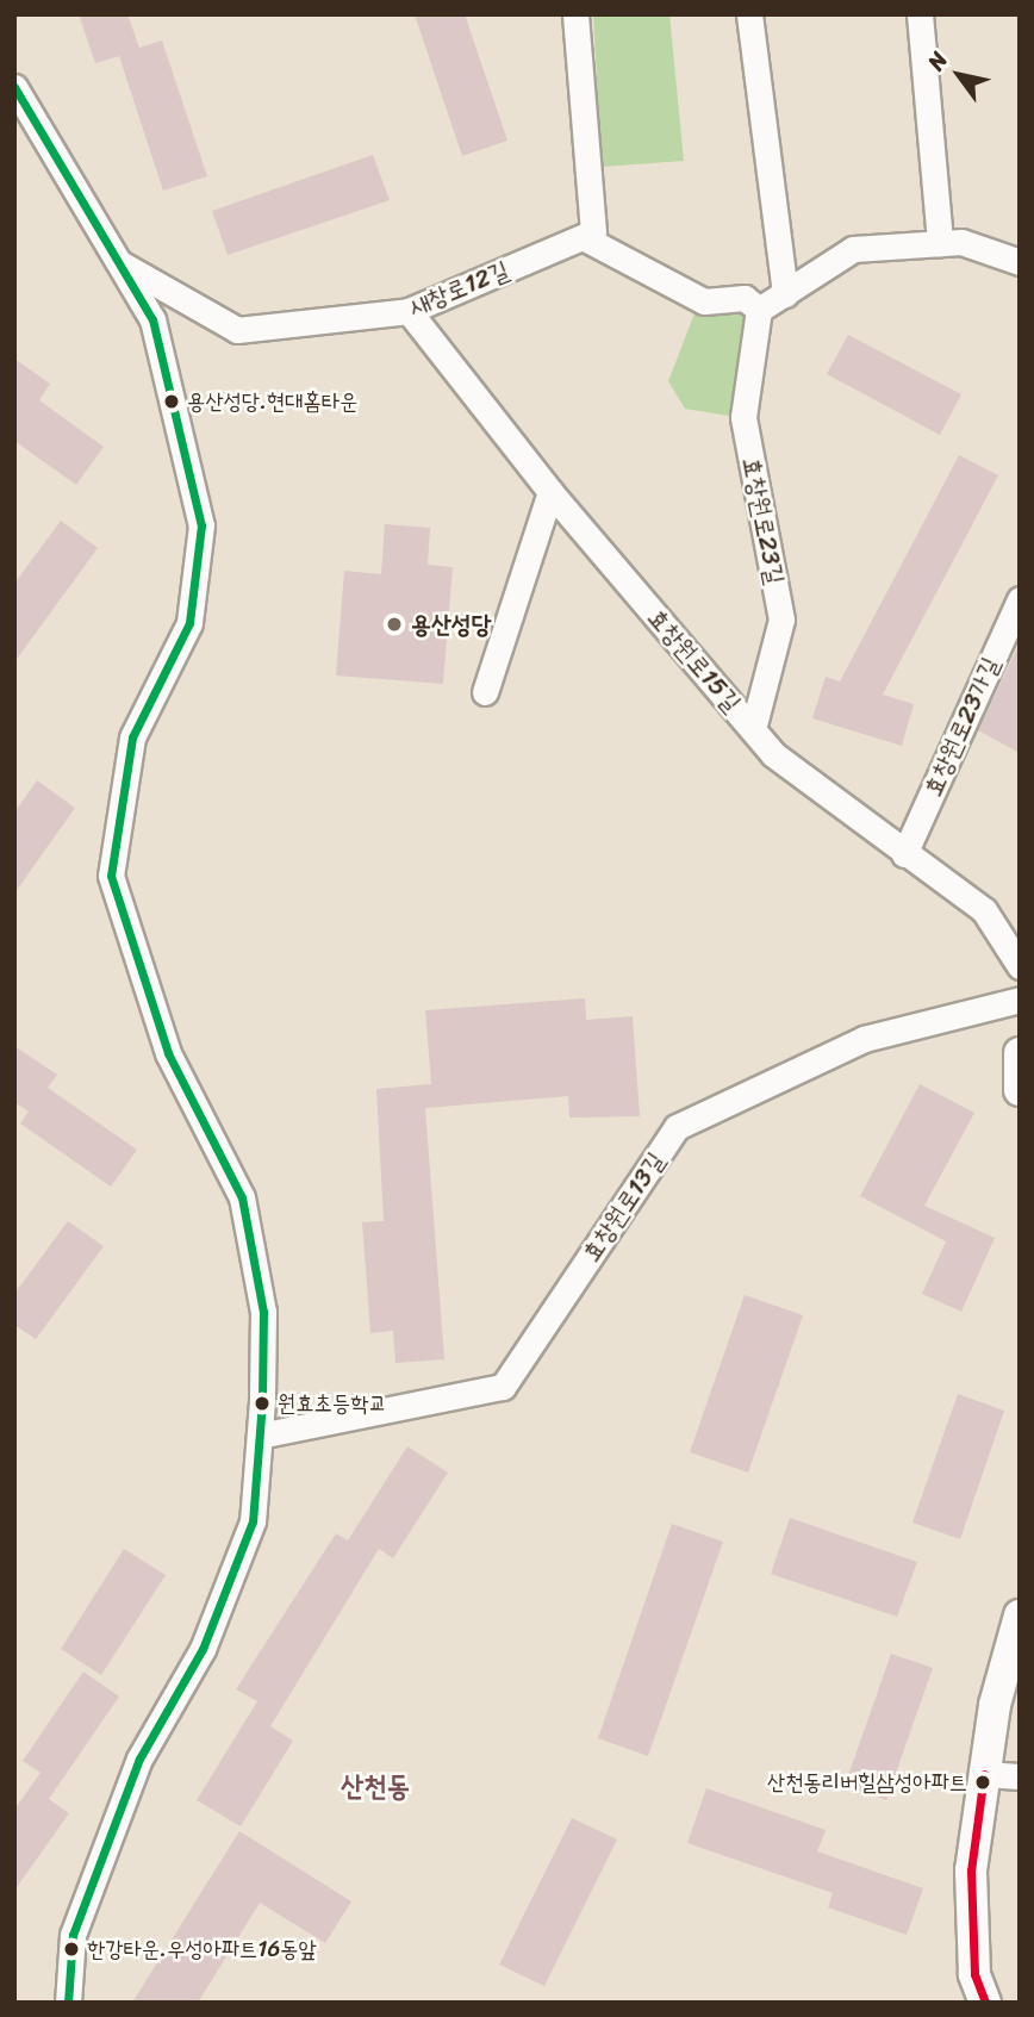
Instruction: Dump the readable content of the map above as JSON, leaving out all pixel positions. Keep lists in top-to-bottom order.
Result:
{
  "streets": {
    "street": [
      "새창로12길",
      "효창원로23길",
      "효창원로15길",
      "효창원로23가길",
      "효창원로13길"
    ]
  },
  "crossings": [
    ["새창로12길", "효창원로15길"],
    ["효창원로23길", "효창원로15길"],
    ["효창원로15길", "효창원로23가길"]
  ],
  "districts": ["산천동"],
  "places": [
    "용산성당.현대홈타운",
    "용산성당",
    "원효초등학교",
    "산천동리버힐삼성아파트",
    "한강타운.우성아파트16동앞"
  ],
  "north": "top left"
}
